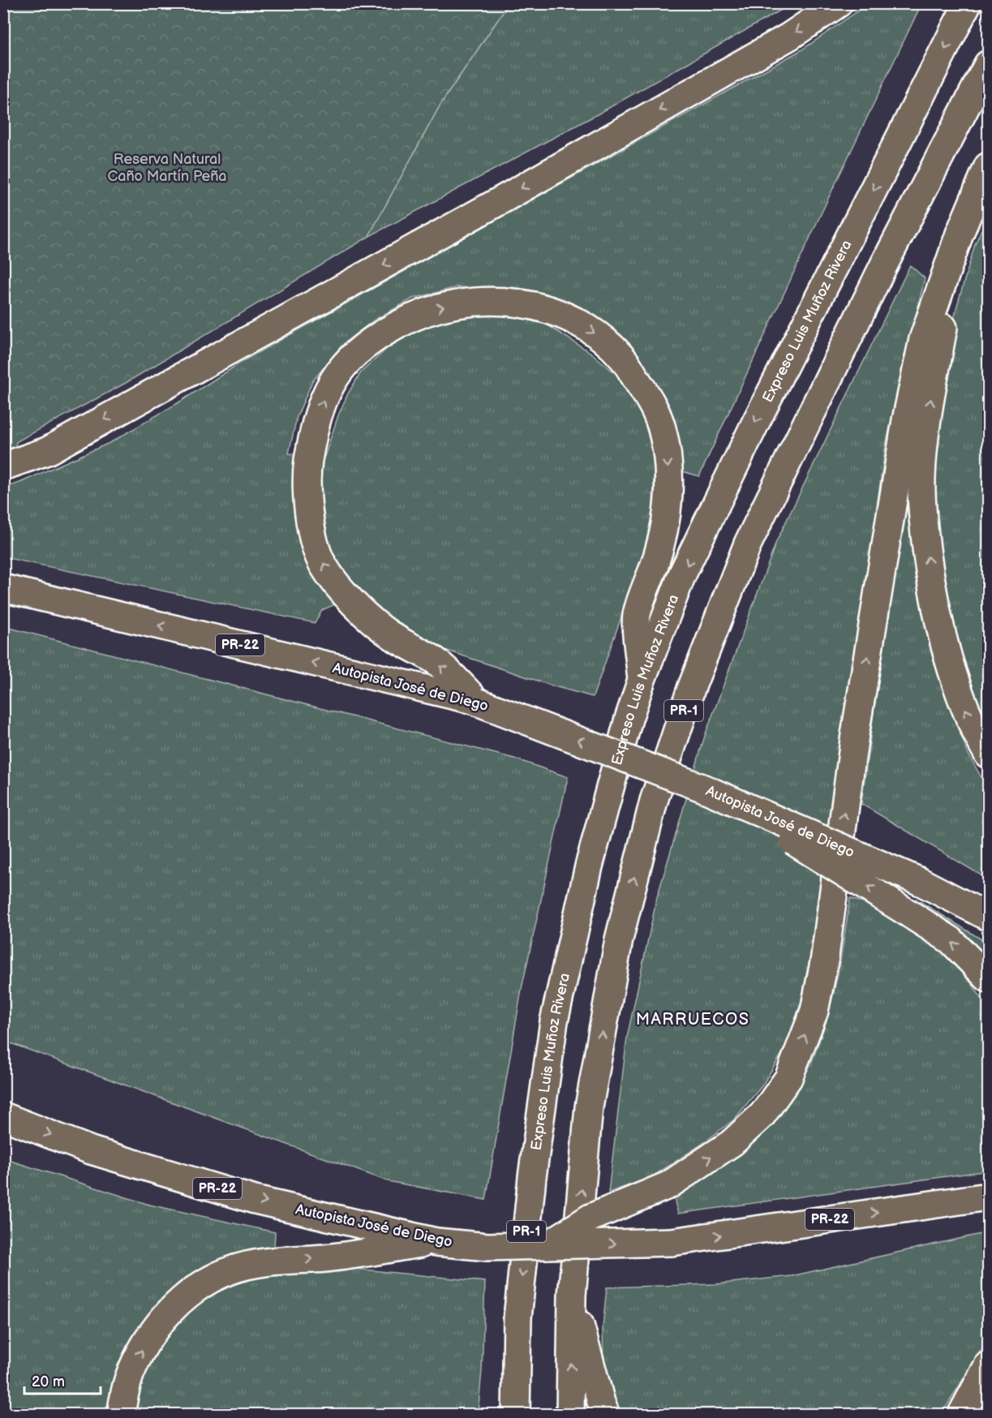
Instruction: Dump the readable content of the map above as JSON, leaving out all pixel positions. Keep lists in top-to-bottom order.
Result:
{
  "streets": {
    "highway": [
      "Expreso Luis Muñoz Rivera",
      "PR-22",
      "Autopista José de Diego",
      "PR-1"
    ]
  },
  "districts": ["MARRUECOS"],
  "parks": ["Reserva Natural Caño Martín Peña"],
  "scale_bar": "20 m"
}
